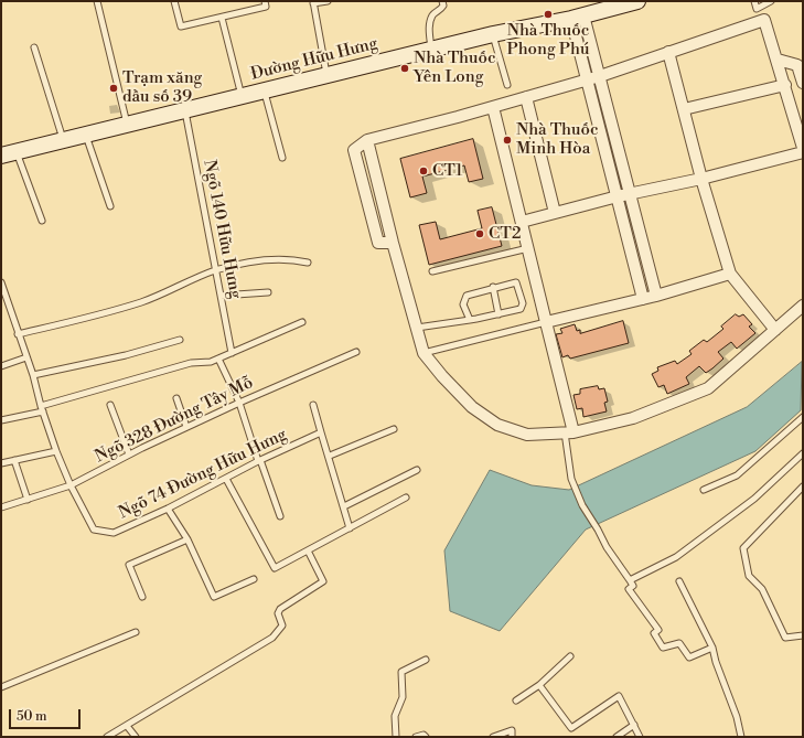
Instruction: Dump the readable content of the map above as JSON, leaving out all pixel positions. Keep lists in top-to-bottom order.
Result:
{
  "streets": {
    "main road": ["Đường Hữu Hưng"],
    "lane": ["Ngõ 140 Hữu Hưng", "Ngõ 328 Đường Tây Mỗ", "Ngõ 74 Đường Hữu Hưng"]
  },
  "crossings": [
    ["Đường Hữu Hưng", "Ngõ 140 Hữu Hưng"],
    ["Ngõ 328 Đường Tây Mỗ", "Ngõ 74 Đường Hữu Hưng"]
  ],
  "places": [
    "Nhà Thuốc Phong Phú",
    "Nhà Thuốc Yên Long",
    "Trạm xăng dầu số 39",
    "Nhà Thuốc Minh Hòa",
    "CT1",
    "CT2"
  ],
  "scale_bar": "50 m"
}
